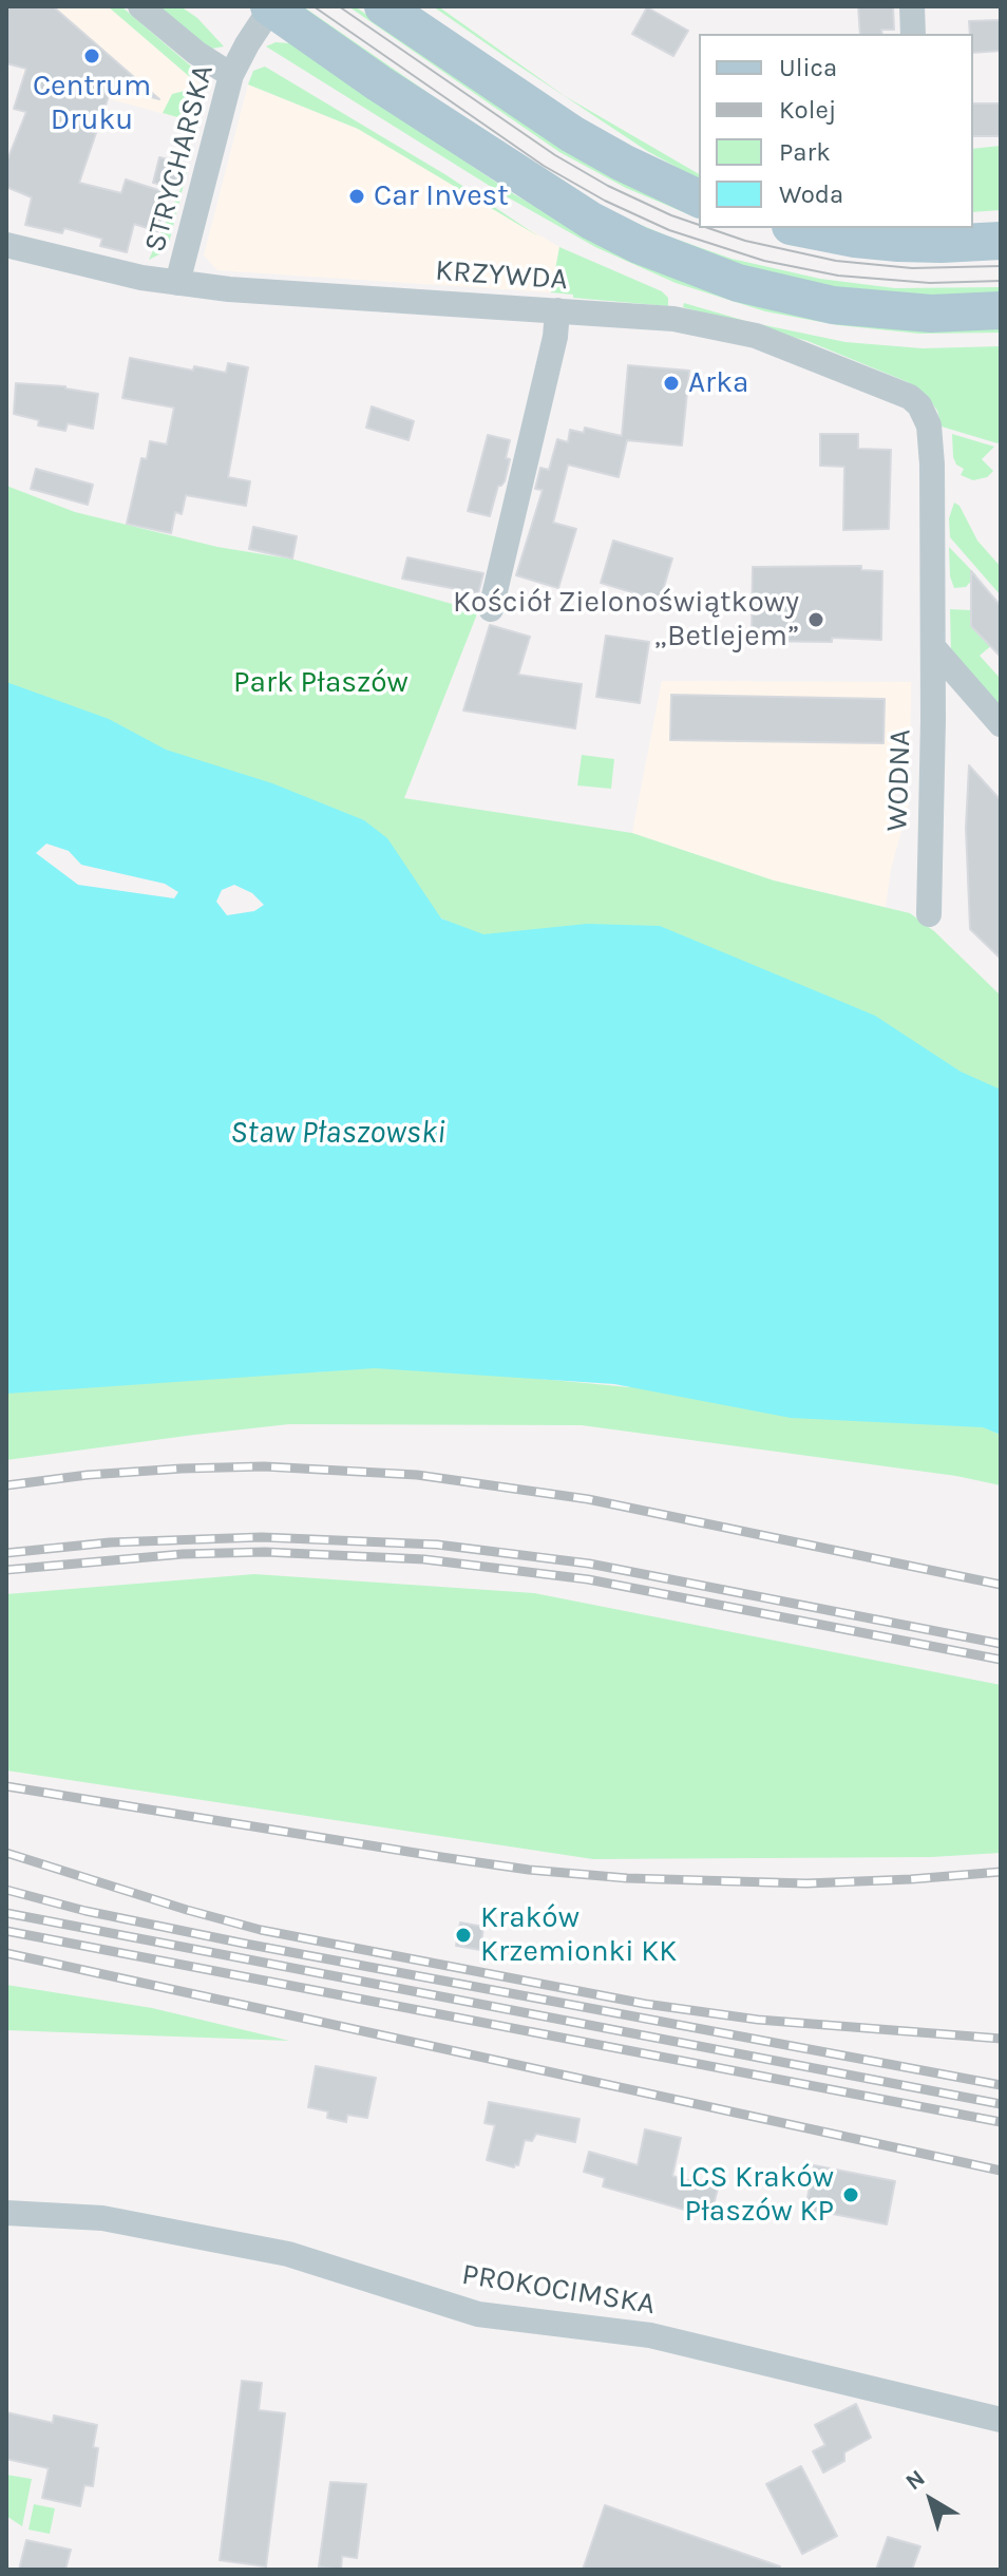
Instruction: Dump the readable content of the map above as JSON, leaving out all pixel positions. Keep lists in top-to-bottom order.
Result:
{
  "streets": {
    "street": [
      "STRYCHARSKA",
      "KRZYWDA",
      "WODNA",
      "PROKOCIMSKA"
    ]
  },
  "crossings": [
    ["STRYCHARSKA", "KRZYWDA"],
    ["KRZYWDA", "WODNA"]
  ],
  "water": ["Staw Płaszowski"],
  "parks": ["Park Płaszów"],
  "places": [
    "Centrum Druku",
    "Car Invest",
    "Arka",
    "Kościół Zielonoświątkowy „Betlejem”",
    "Kraków Krzemionki KK",
    "LCS Kraków Płaszów KP"
  ],
  "legend": [
    "Ulica",
    "Kolej",
    "Park",
    "Woda"
  ],
  "north": "top left"
}
